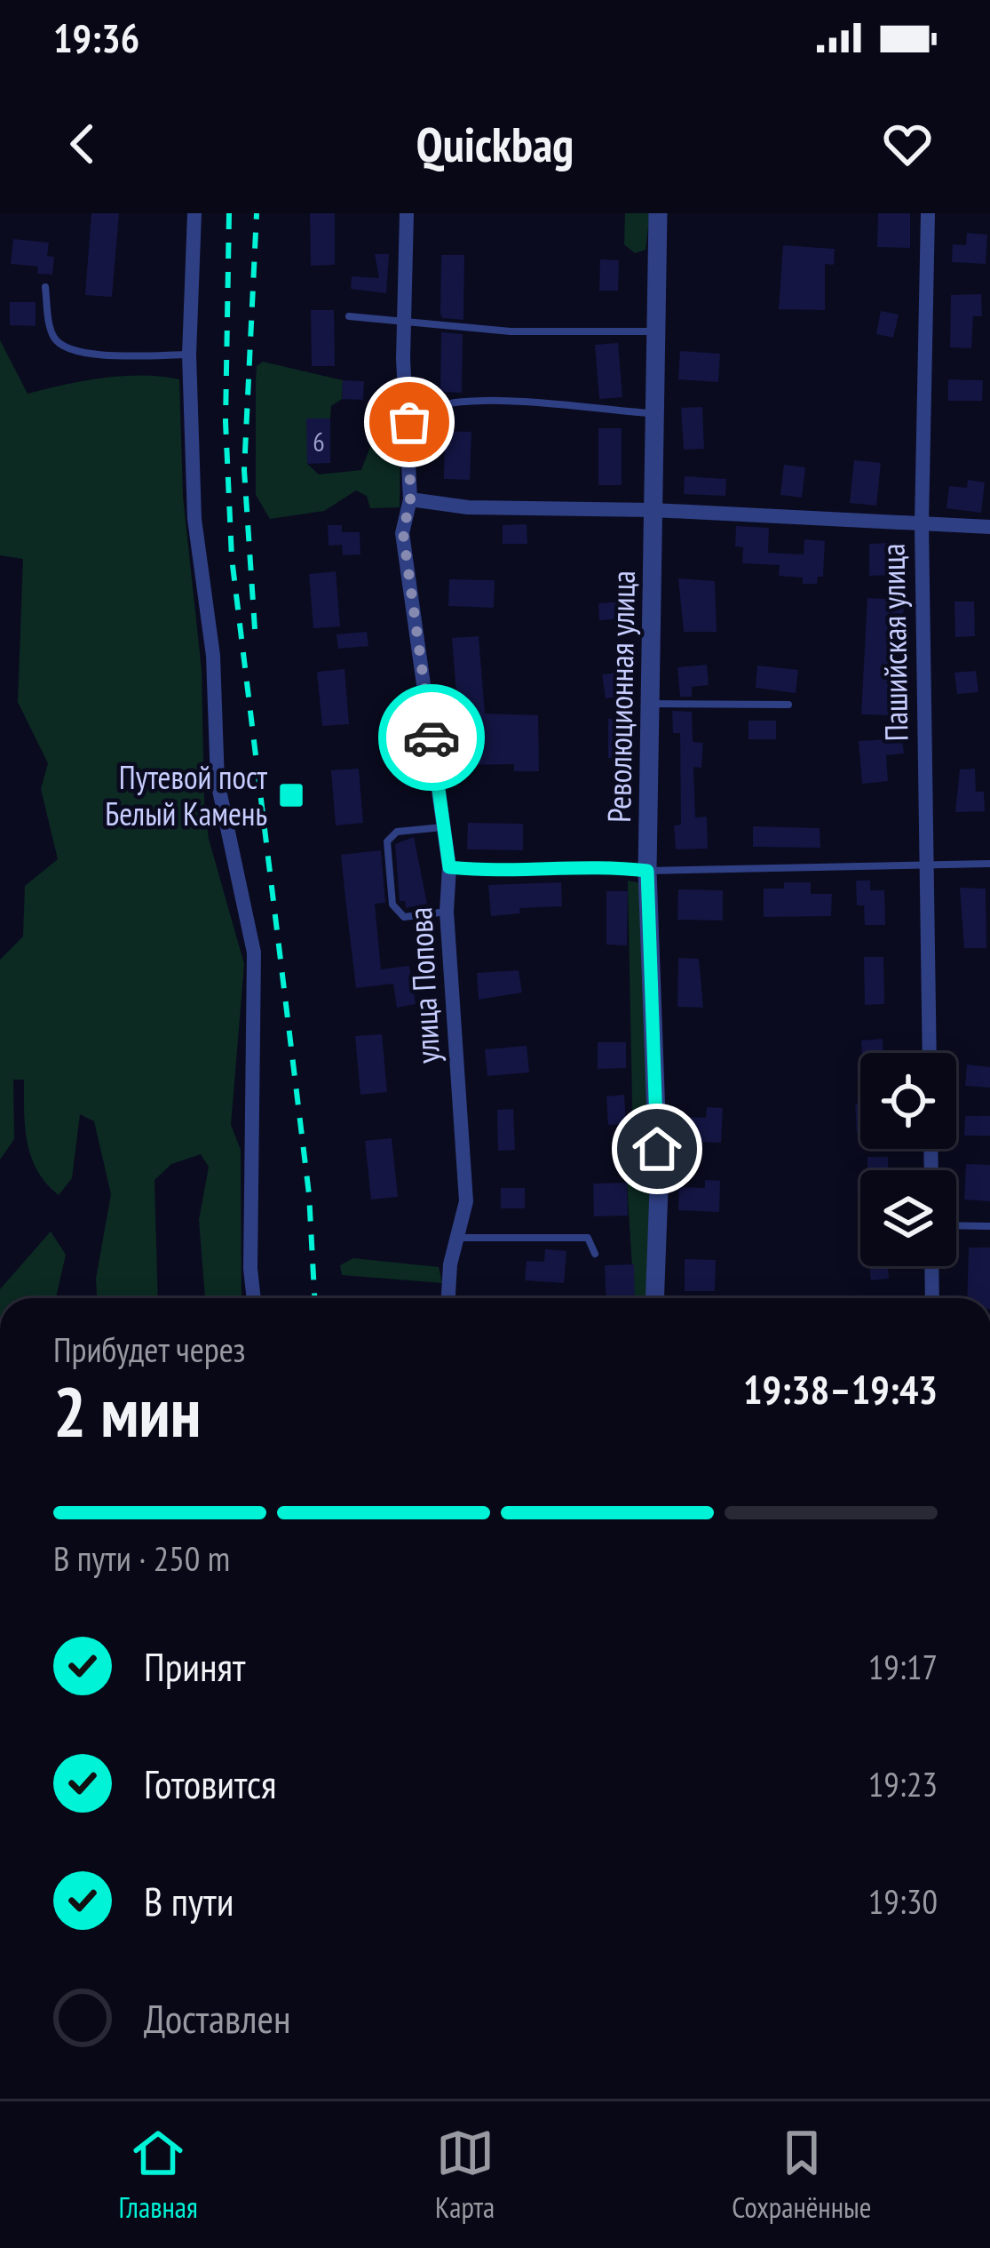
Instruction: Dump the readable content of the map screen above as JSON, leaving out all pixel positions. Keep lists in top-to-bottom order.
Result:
{
  "streets": {
    "street": ["Пашийская улица", "Революционная улица", "улица Попова"]
  },
  "places": {
    "transit": ["Путевой пост Белый Камень"]
  },
  "house_numbers": ["6"],
  "page": {
    "status": "19:36",
    "header": "Quickbag",
    "heading": ["2 мин", "Прибудет через", "19:38–19:43"],
    "bar": "В пути · 250 m",
    "list": [
      ["Принят", "19:17"],
      ["Готовится", "19:23"],
      ["В пути", "19:30"],
      "Доставлен"
    ],
    "tabs": ["Главная", "Карта", "Сохранённые"]
  }
}
